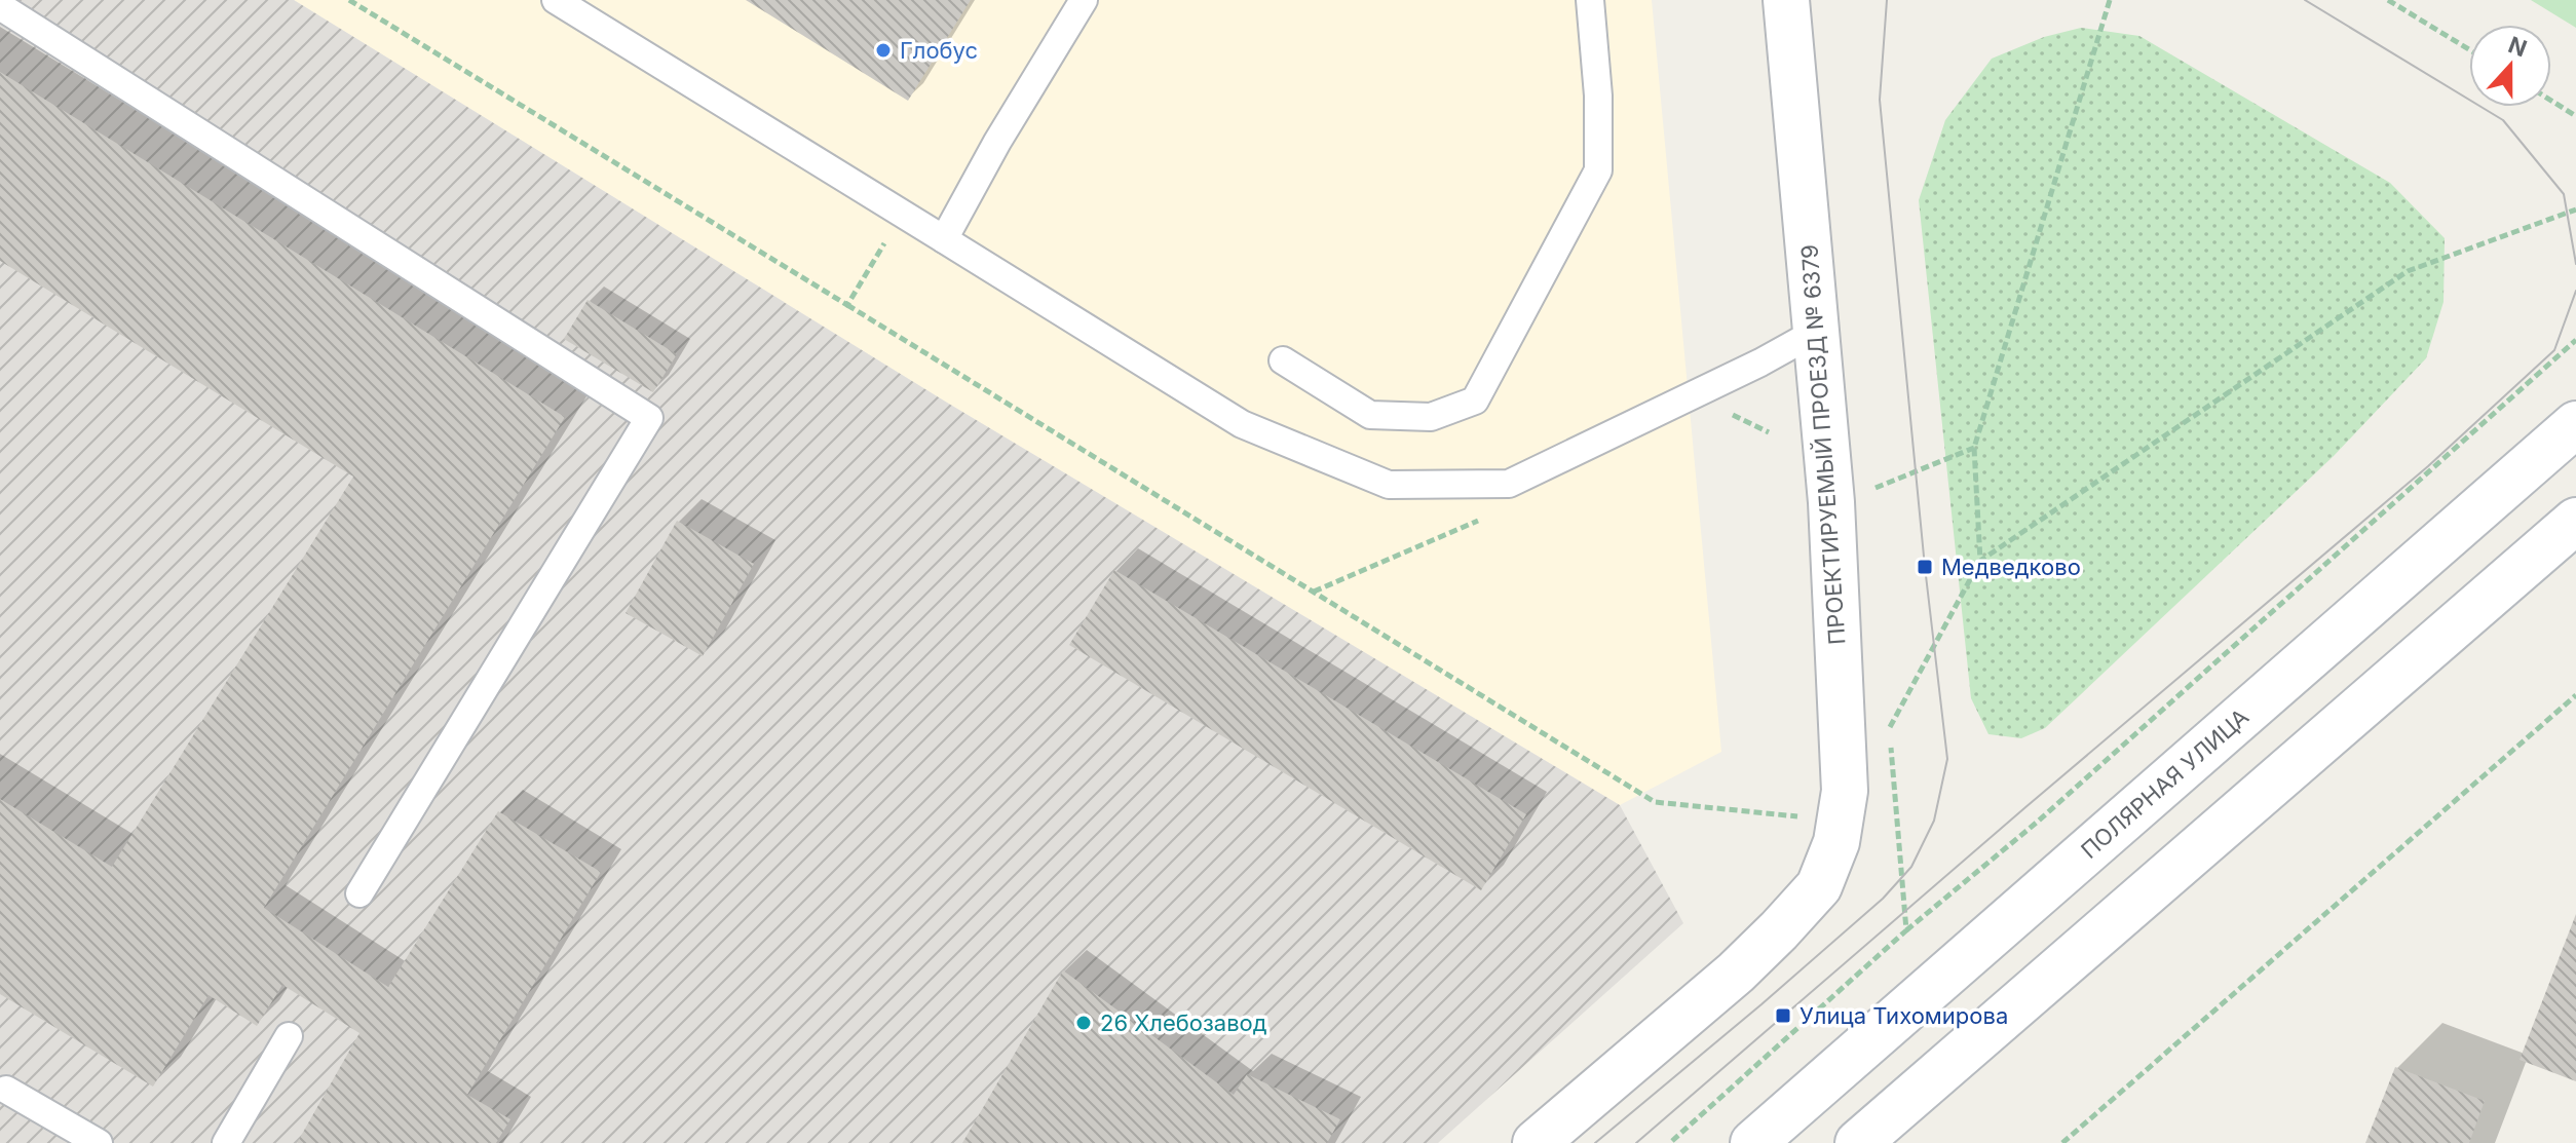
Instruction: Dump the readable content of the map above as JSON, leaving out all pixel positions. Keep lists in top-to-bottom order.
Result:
{
  "streets": {
    "main road": ["ПРОЕКТИРУЕМЫЙ ПРОЕЗД № 6379", "ПОЛЯРНАЯ УЛИЦА"]
  },
  "places": {
    "other": ["Глобус", "26 Хлебозавод"],
    "transit": ["Медведково", "Улица Тихомирова"]
  },
  "north": "top"
}
